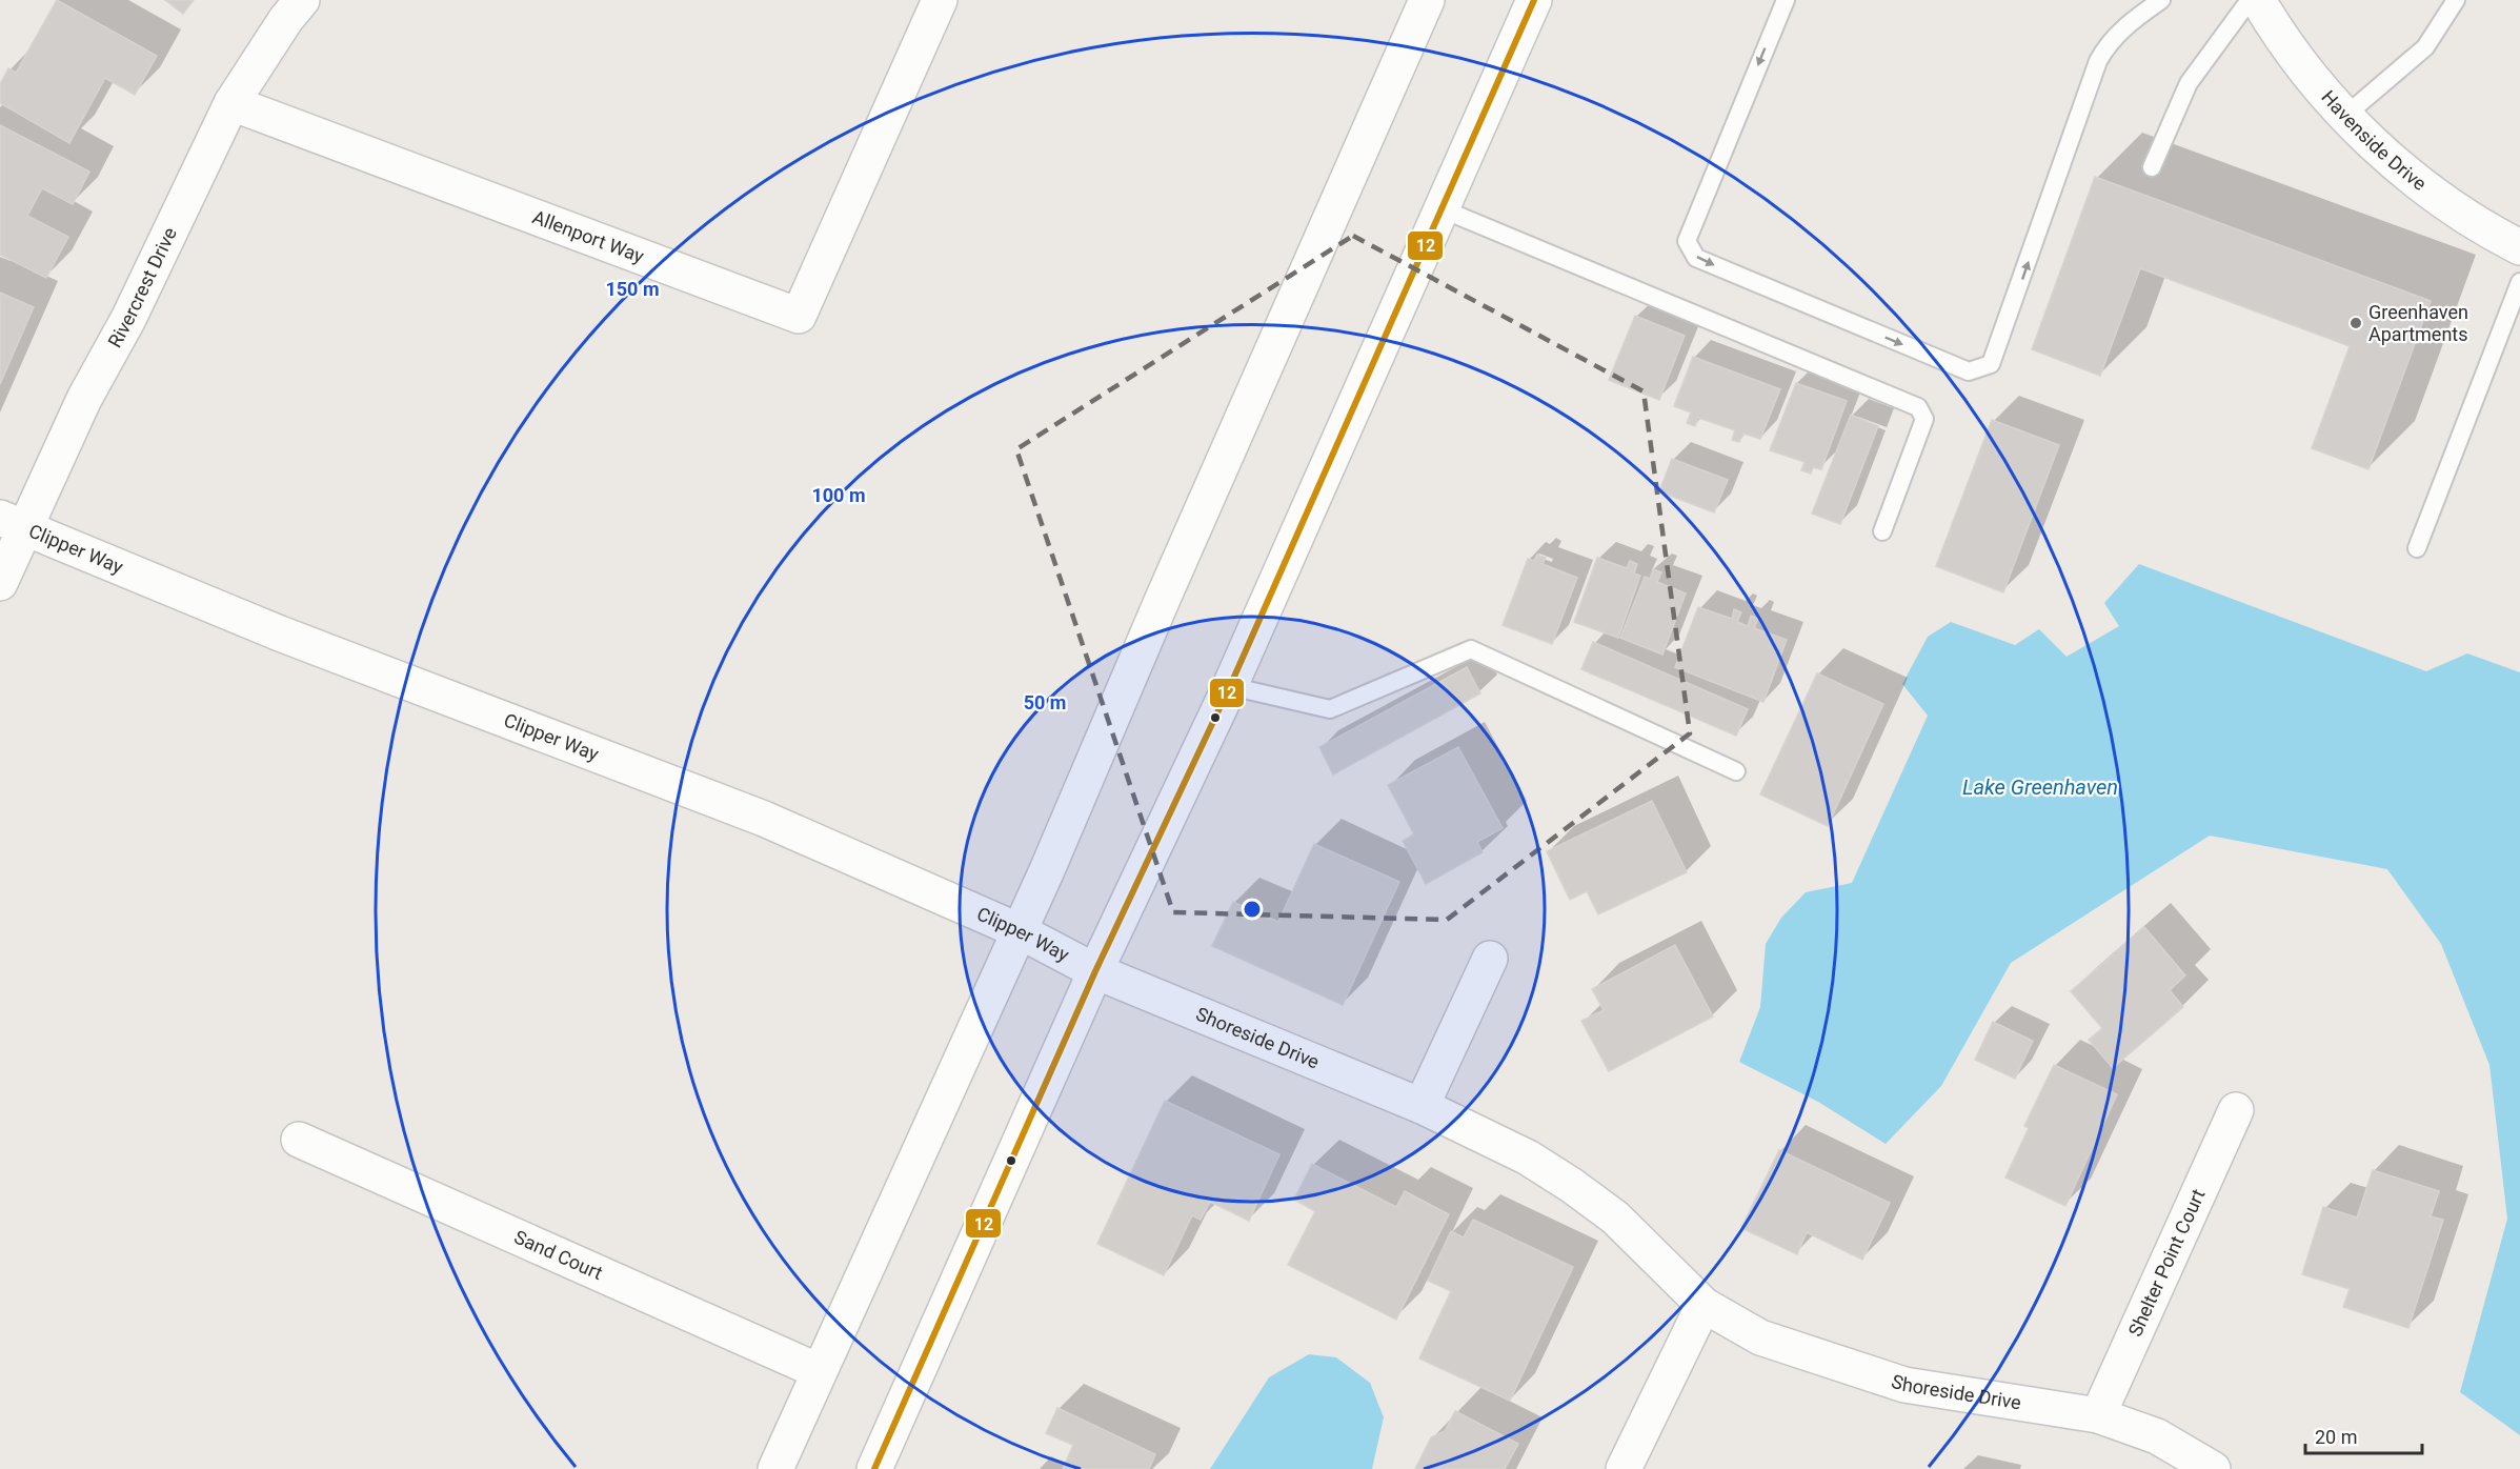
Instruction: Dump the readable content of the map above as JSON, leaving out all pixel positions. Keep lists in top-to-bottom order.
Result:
{
  "streets": {
    "street": [
      "Havenside Drive",
      "Allenport Way",
      "Rivercrest Drive",
      "Clipper Way",
      "Shoreside Drive",
      "Sand Court",
      "Shelter Point Court"
    ]
  },
  "crossings": [
    ["Allenport Way", "Rivercrest Drive"],
    ["Rivercrest Drive", "Clipper Way"],
    ["Clipper Way", "Shoreside Drive"],
    ["Shoreside Drive", "Shelter Point Court"]
  ],
  "water": ["Lake Greenhaven"],
  "places": ["Greenhaven Apartments"],
  "lines": ["transit line 12"],
  "scale_bar": "20 m",
  "rings": ["150 m", "100 m", "50 m"]
}
